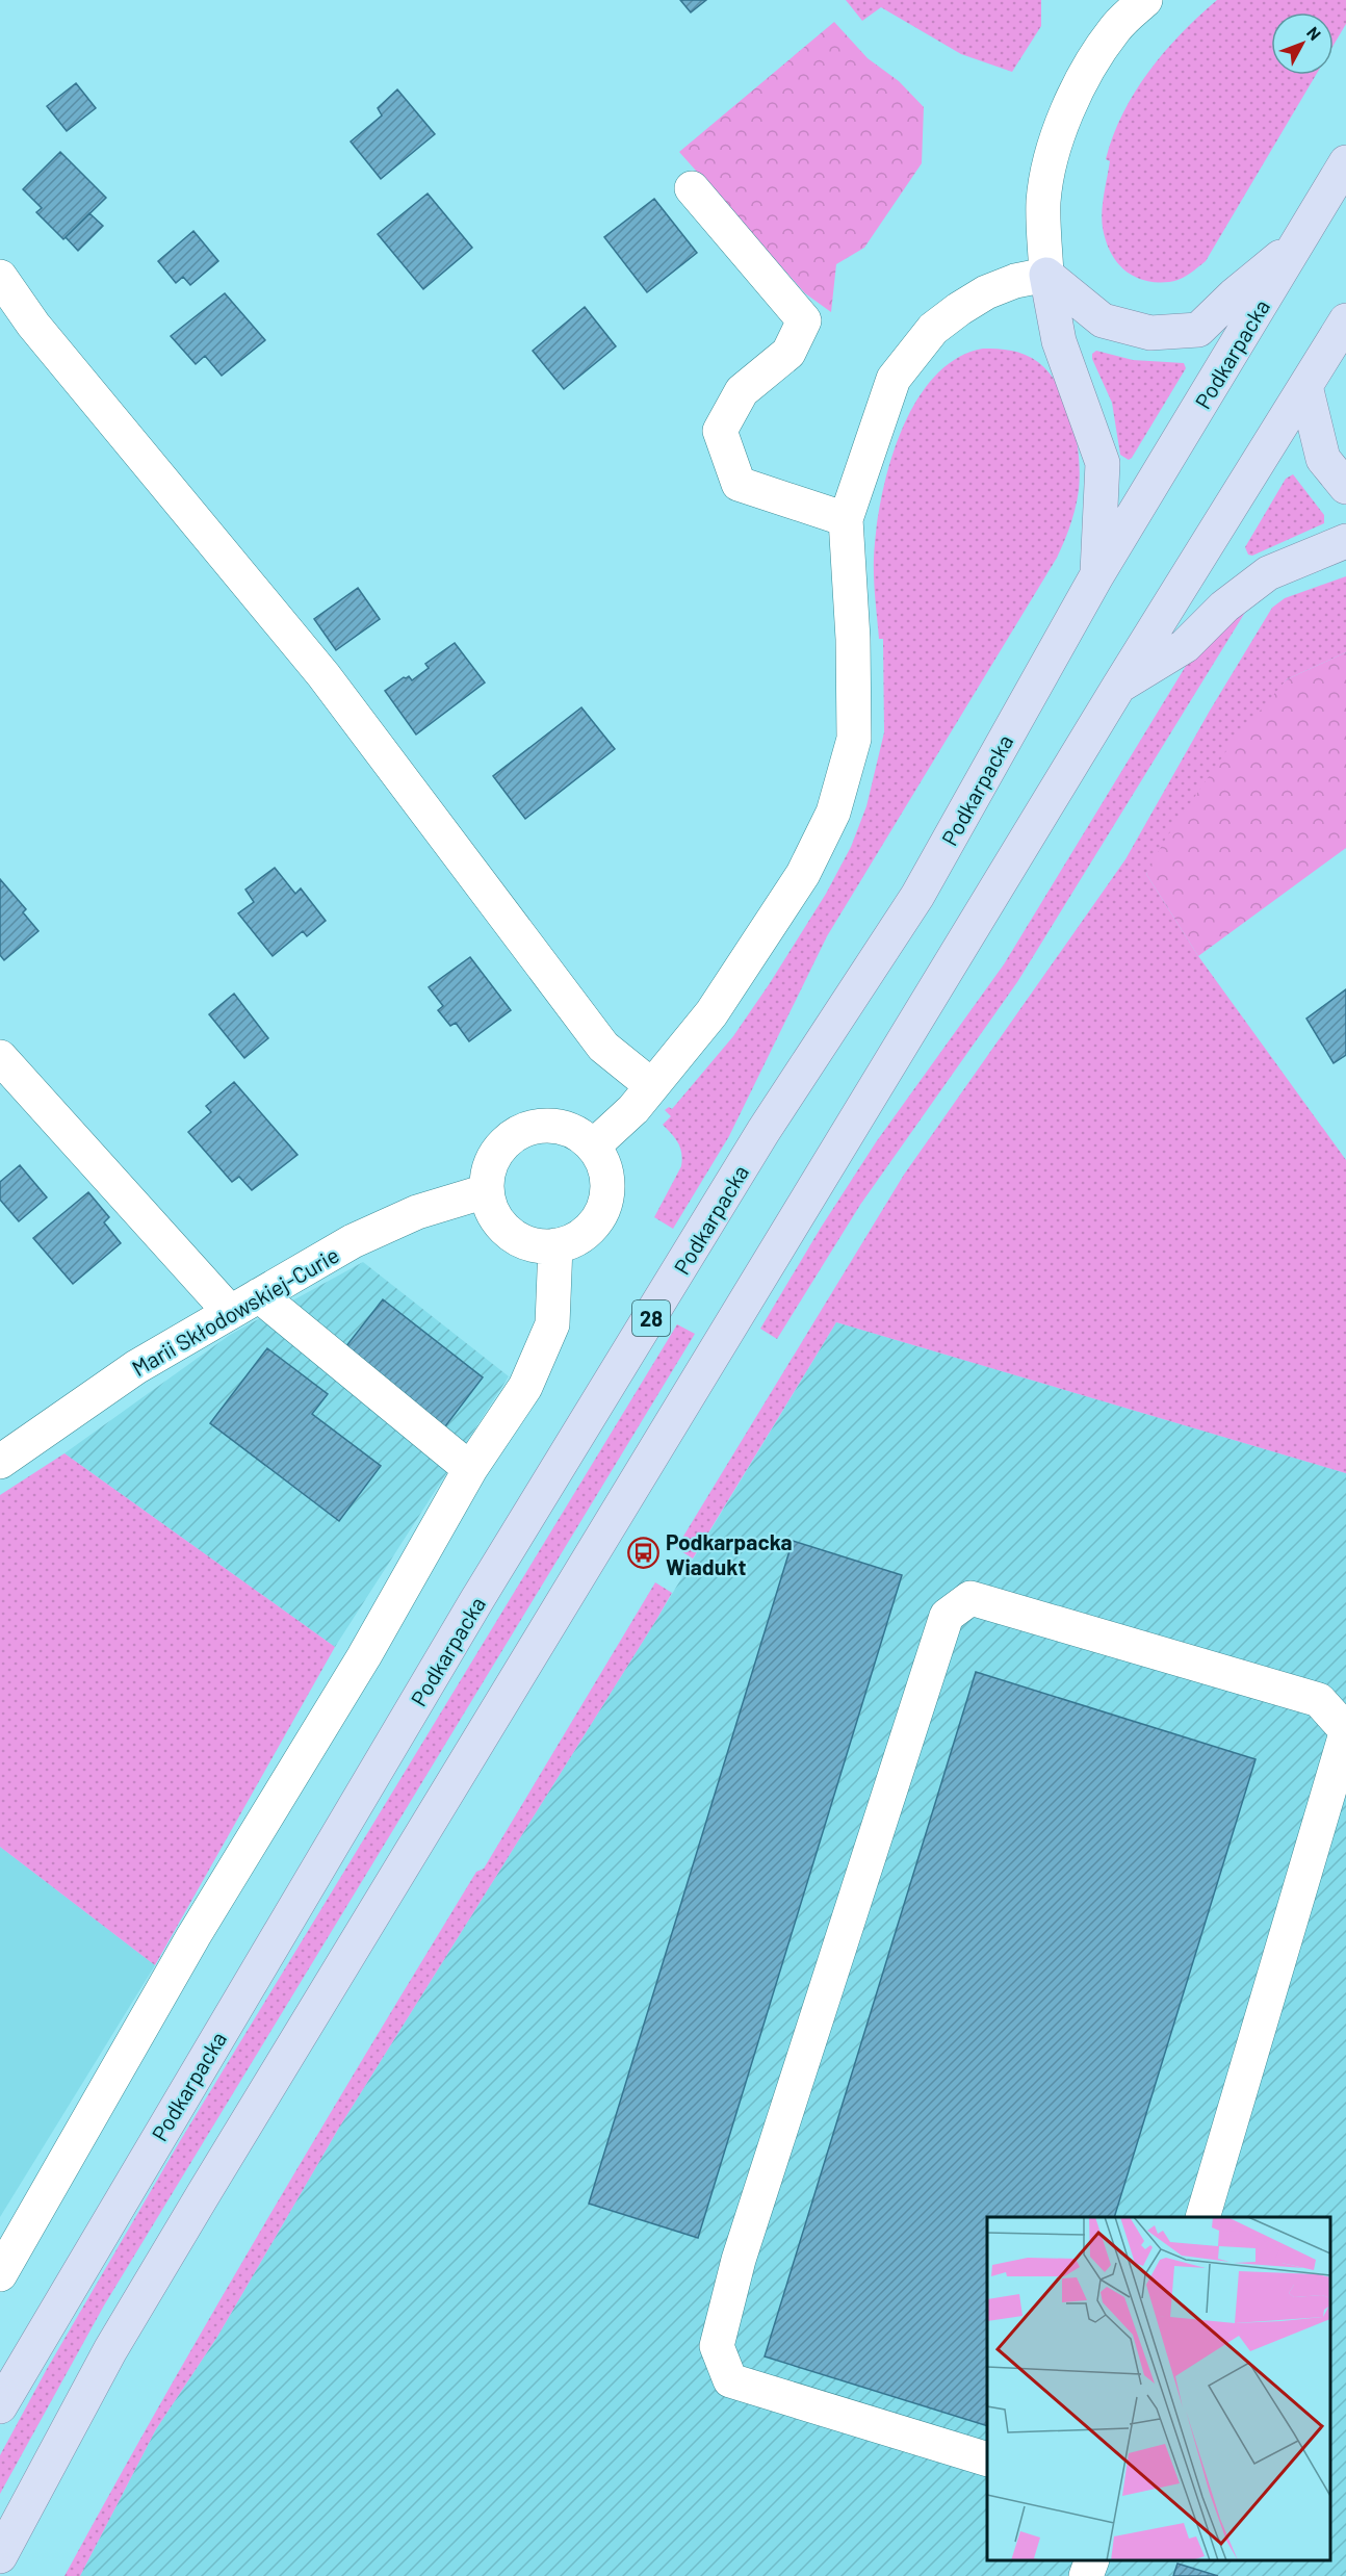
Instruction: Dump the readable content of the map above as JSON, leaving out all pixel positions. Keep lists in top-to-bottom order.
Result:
{
  "streets": {
    "main road": ["Podkarpacka", "28"],
    "street": ["Marii Skłodowskiej-Curie"]
  },
  "places": {
    "bus stop": ["Podkarpacka Wiadukt"]
  },
  "north": "top right"
}
